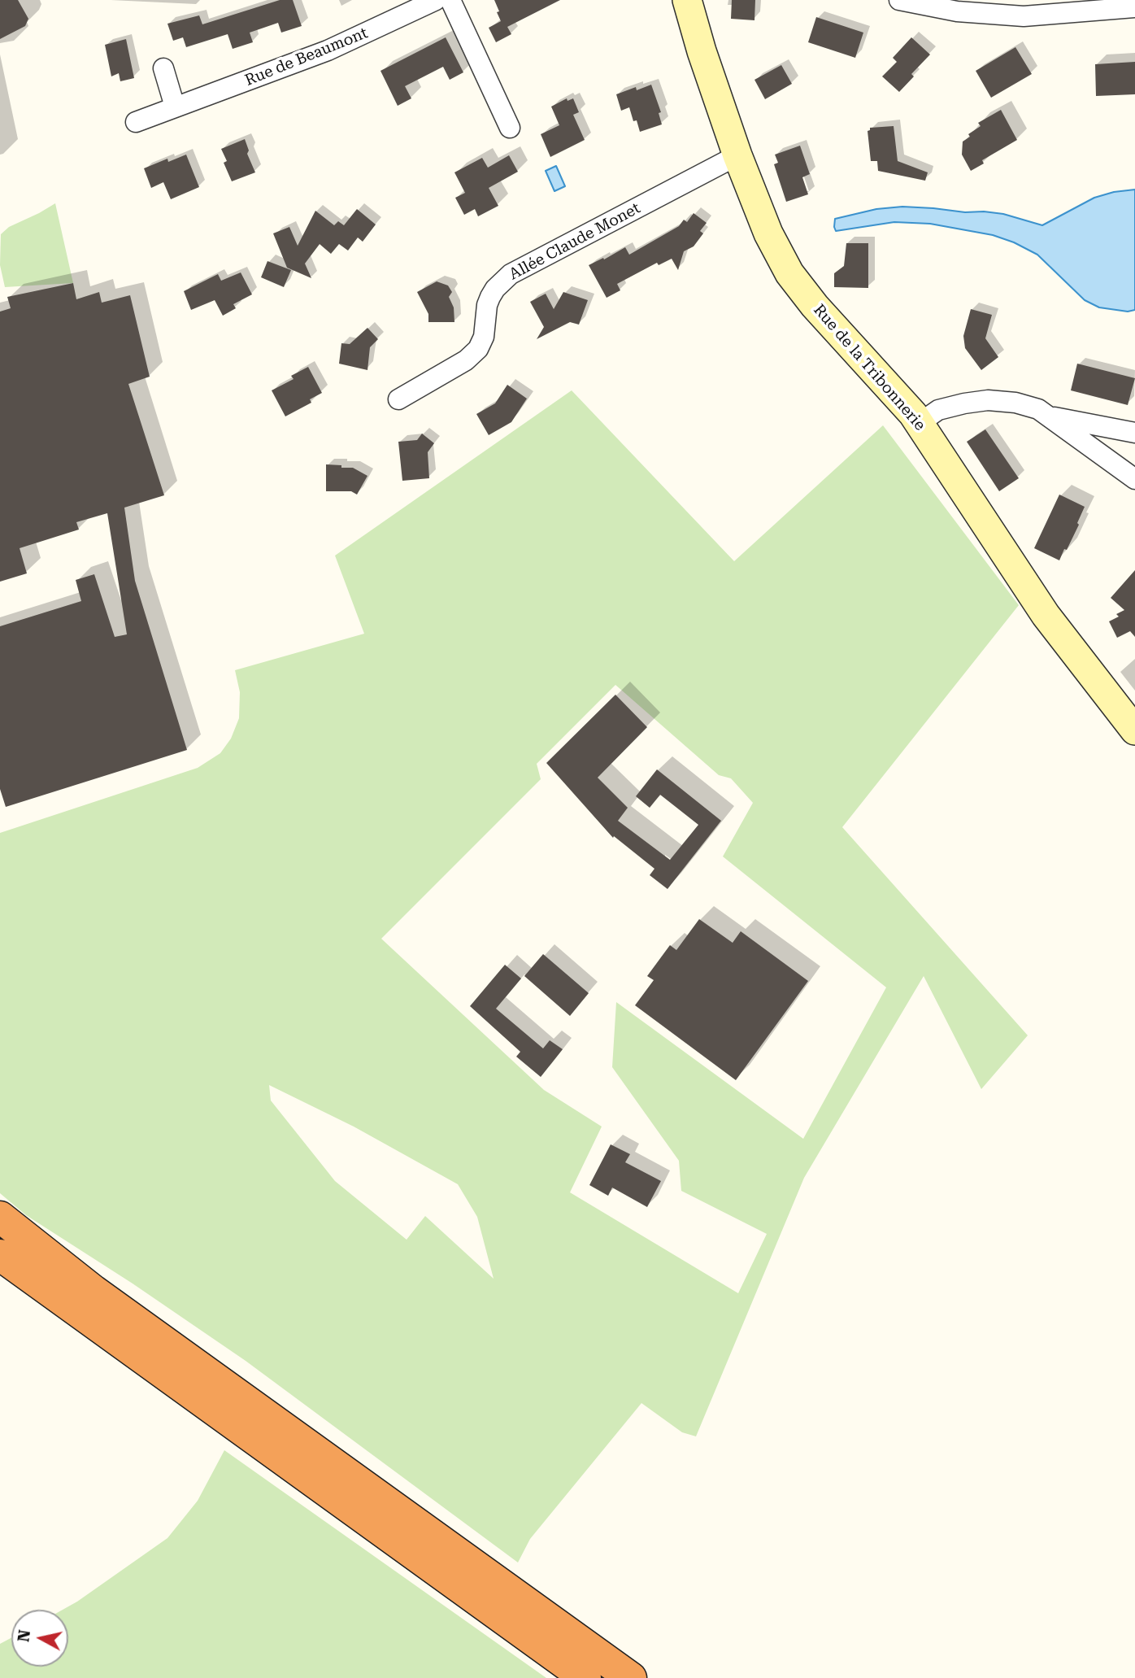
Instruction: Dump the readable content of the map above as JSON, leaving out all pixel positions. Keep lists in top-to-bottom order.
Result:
{
  "streets": {
    "street": ["Rue de Beaumont", "Allée Claude Monet", "Rue de la Tribonnerie"]
  },
  "crossings": [
    ["Allée Claude Monet", "Rue de la Tribonnerie"]
  ],
  "north": "left"
}
